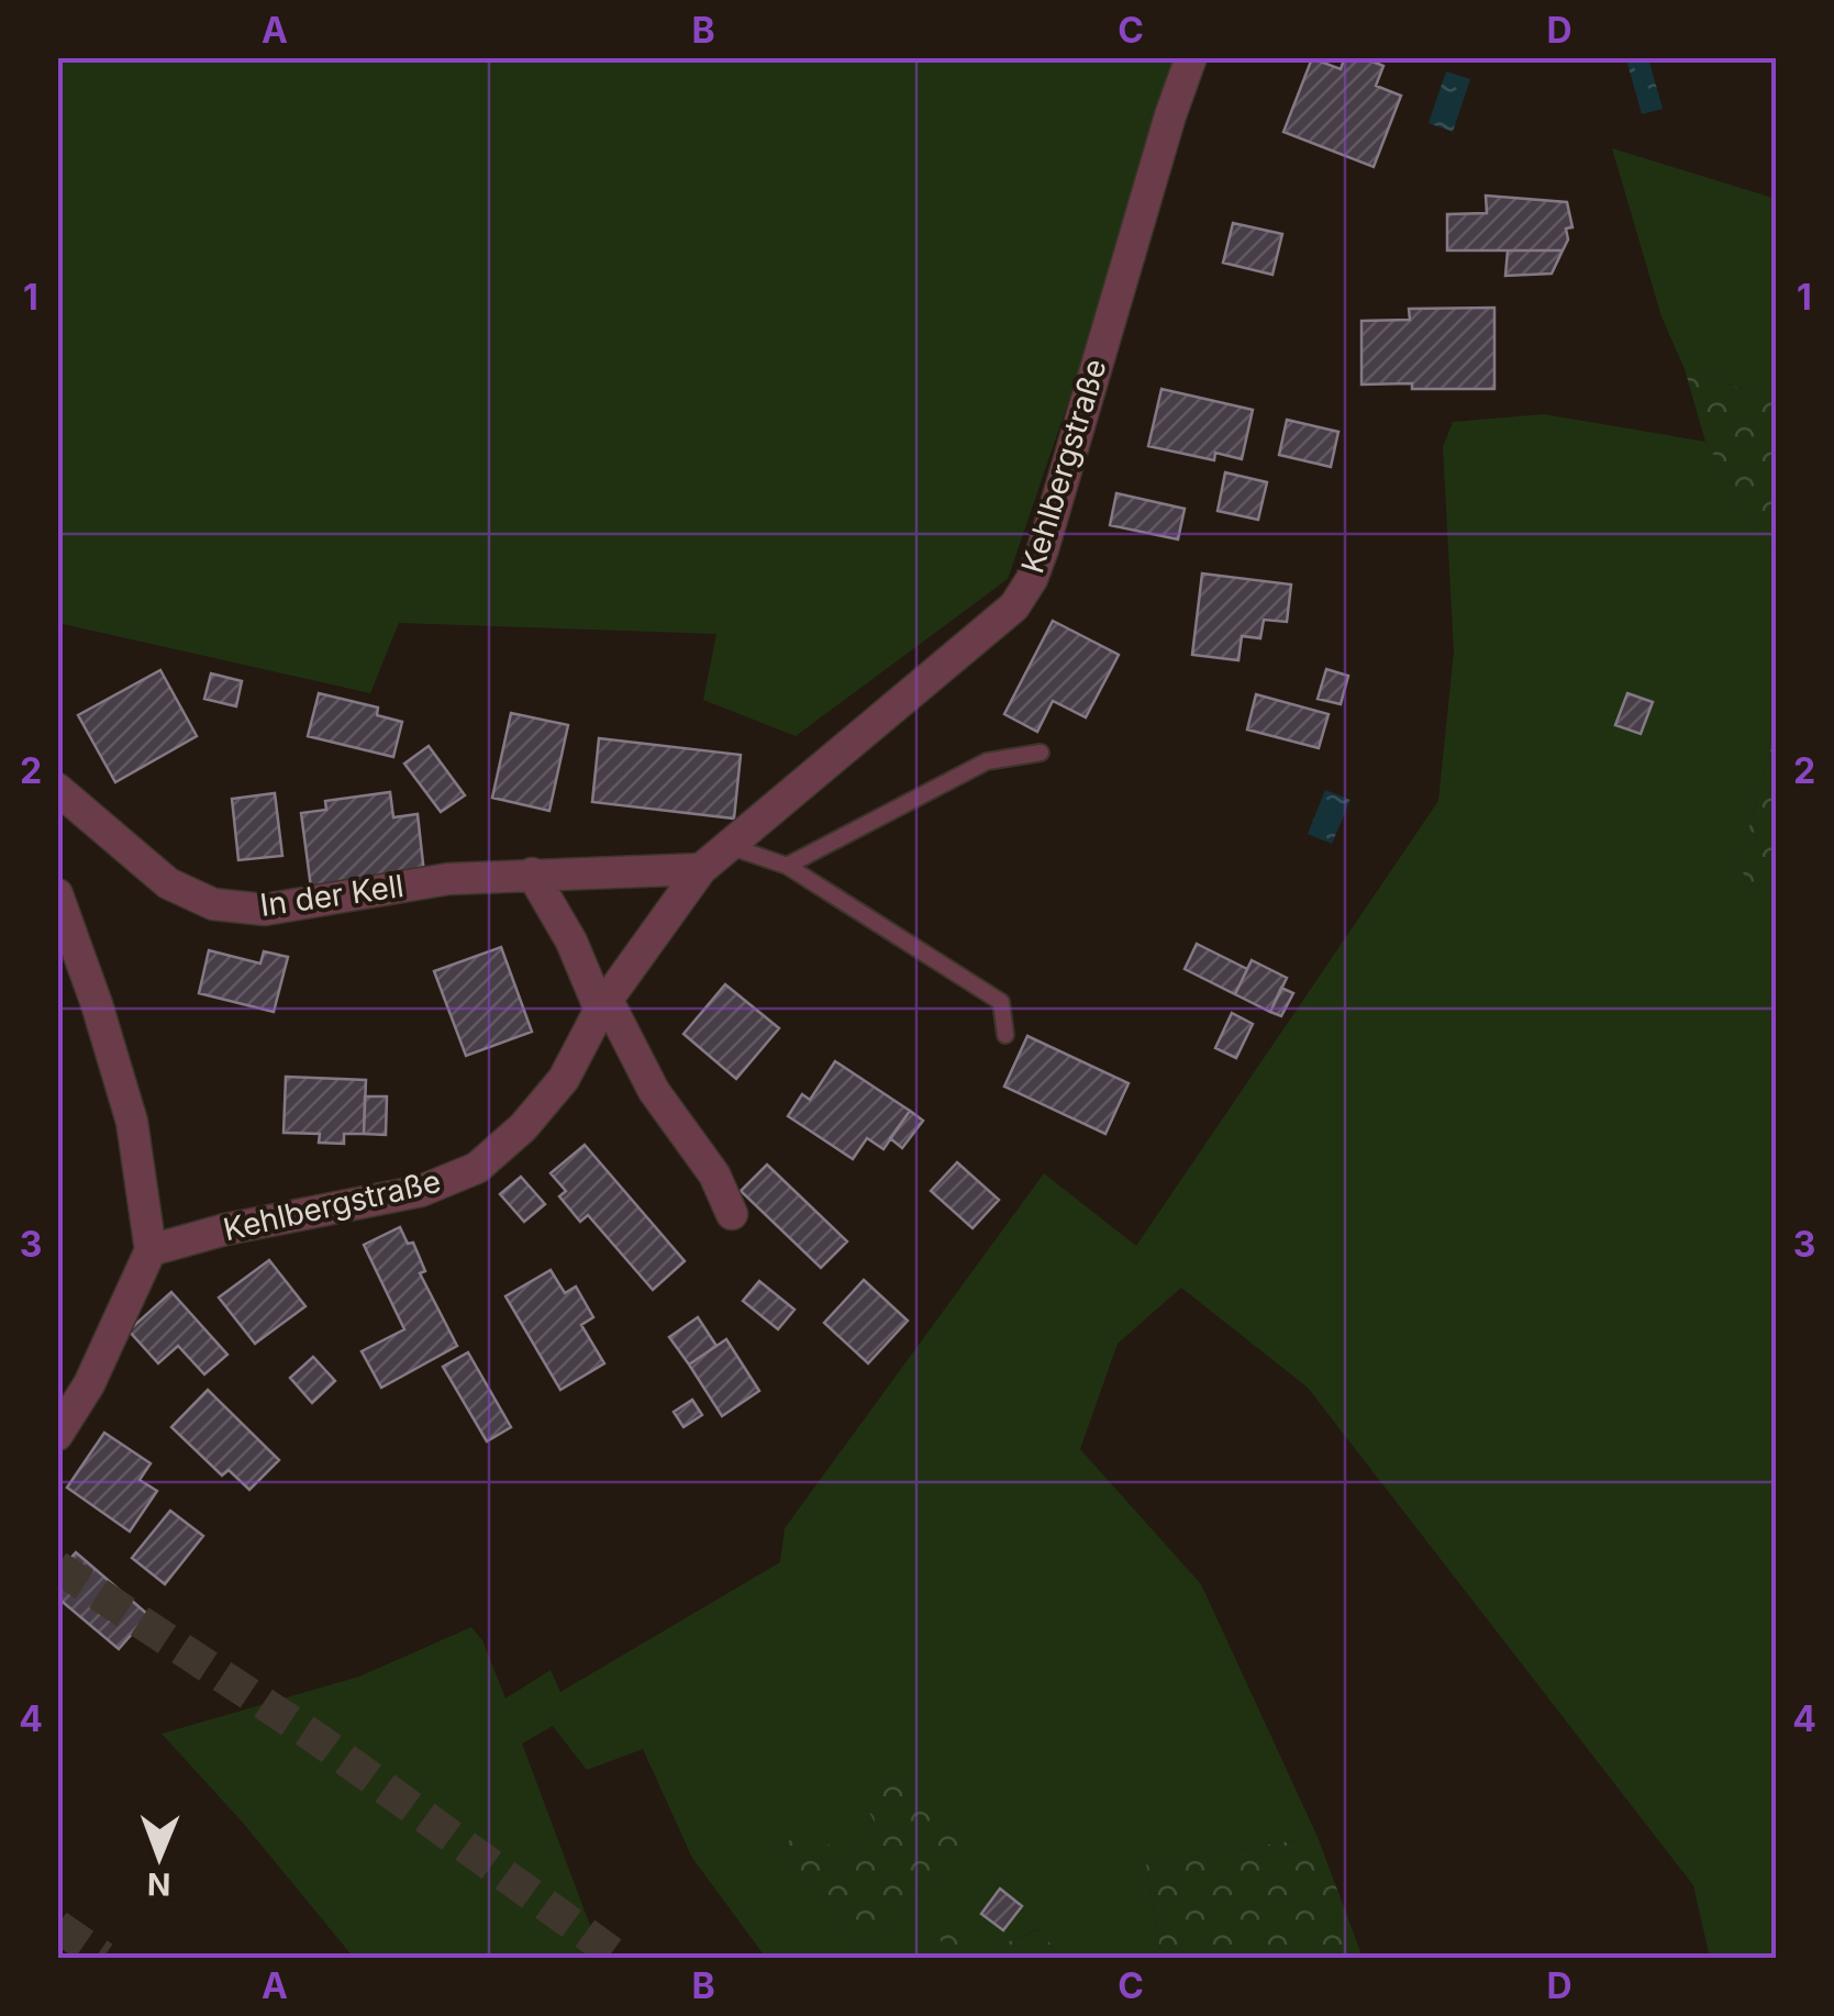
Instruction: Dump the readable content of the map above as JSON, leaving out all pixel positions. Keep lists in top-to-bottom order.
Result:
{
  "streets": {
    "street": ["Kehlbergstraße", "In der Kell"]
  },
  "north": "bottom",
  "grid": {
    "columns": [
      "A",
      "B",
      "C",
      "D"
    ],
    "rows": [
      "1",
      "2",
      "3",
      "4"
    ]
  }
}
